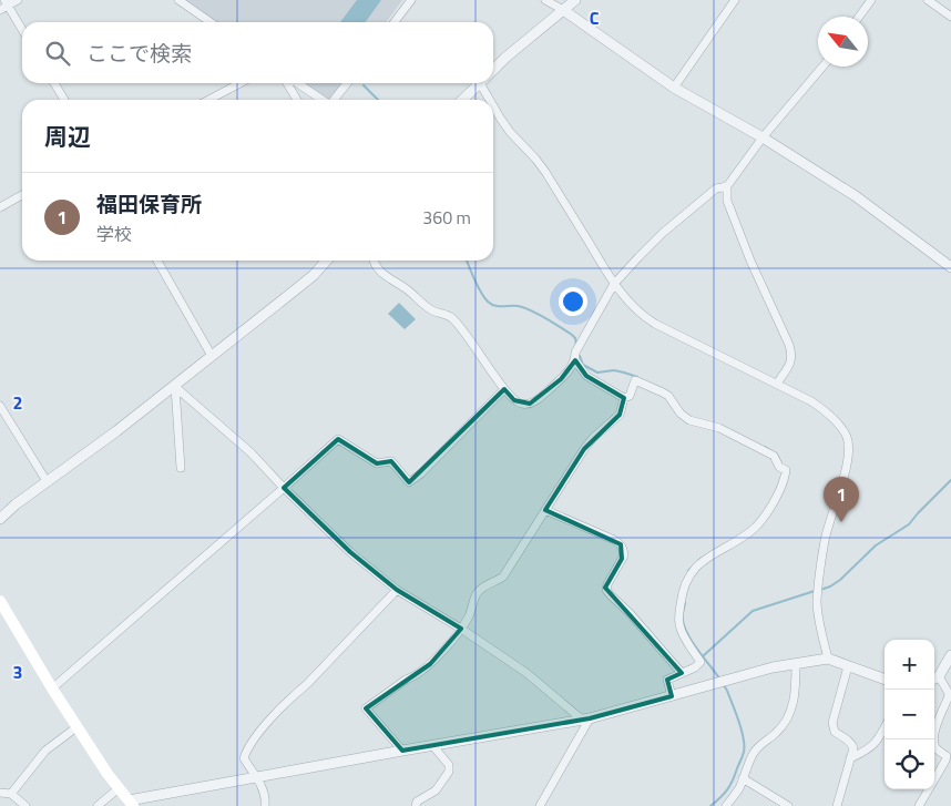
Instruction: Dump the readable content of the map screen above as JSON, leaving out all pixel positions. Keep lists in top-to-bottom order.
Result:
{
  "north": "top left",
  "page": {
    "search": "ここで検索",
    "heading": "周辺",
    "list": [
      {
        "mark": "1",
        "name": "福田保育所",
        "note": "学校",
        "value": "360 m"
      }
    ],
    "pins": "1",
    "map_buttons": ["+", "−"]
  },
  "grid": {
    "columns": ["C"],
    "rows": ["2", "3"]
  }
}
